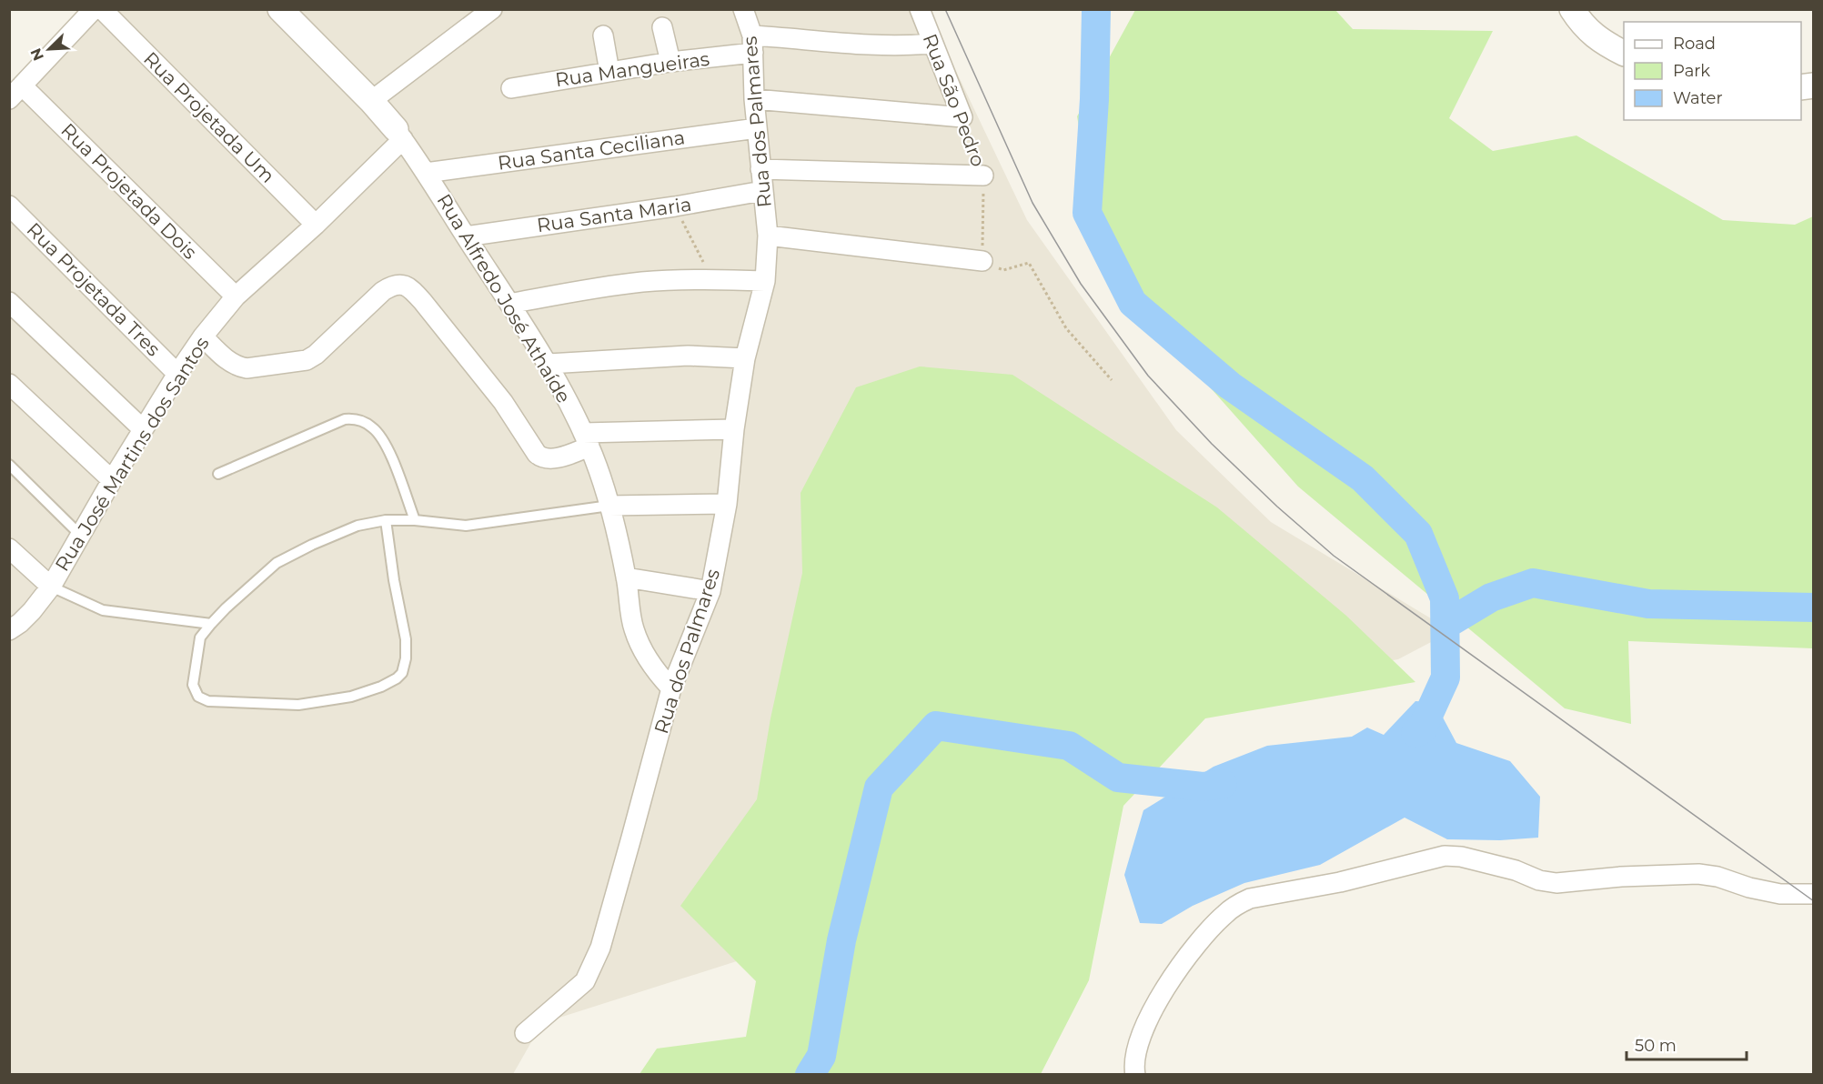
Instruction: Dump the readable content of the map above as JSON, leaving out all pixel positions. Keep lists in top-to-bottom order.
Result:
{
  "streets": {
    "street": [
      "Rua Mangueiras",
      "Rua São Pedro",
      "Rua Projetada Um",
      "Rua dos Palmares",
      "Rua Santa Ceciliana",
      "Rua Projetada Dois",
      "Rua Santa Maria",
      "Rua Projetada Tres",
      "Rua Alfredo José Athaíde",
      "Rua José Martins dos Santos"
    ]
  },
  "crossings": [
    ["Rua Mangueiras", "Rua São Pedro"],
    ["Rua Mangueiras", "Rua dos Palmares"],
    ["Rua São Pedro", "Rua dos Palmares"],
    ["Rua Projetada Um", "Rua José Martins dos Santos"],
    ["Rua dos Palmares", "Rua Santa Ceciliana"],
    ["Rua dos Palmares", "Rua Santa Maria"],
    ["Rua dos Palmares", "Rua Alfredo José Athaíde"],
    ["Rua Santa Ceciliana", "Rua Alfredo José Athaíde"],
    ["Rua Projetada Dois", "Rua José Martins dos Santos"],
    ["Rua Santa Maria", "Rua Alfredo José Athaíde"],
    ["Rua Projetada Tres", "Rua José Martins dos Santos"],
    ["Rua Alfredo José Athaíde", "Rua José Martins dos Santos"]
  ],
  "legend": ["Road", "Park", "Water"],
  "scale_bar": "50 m",
  "north": "bottom left"
}
